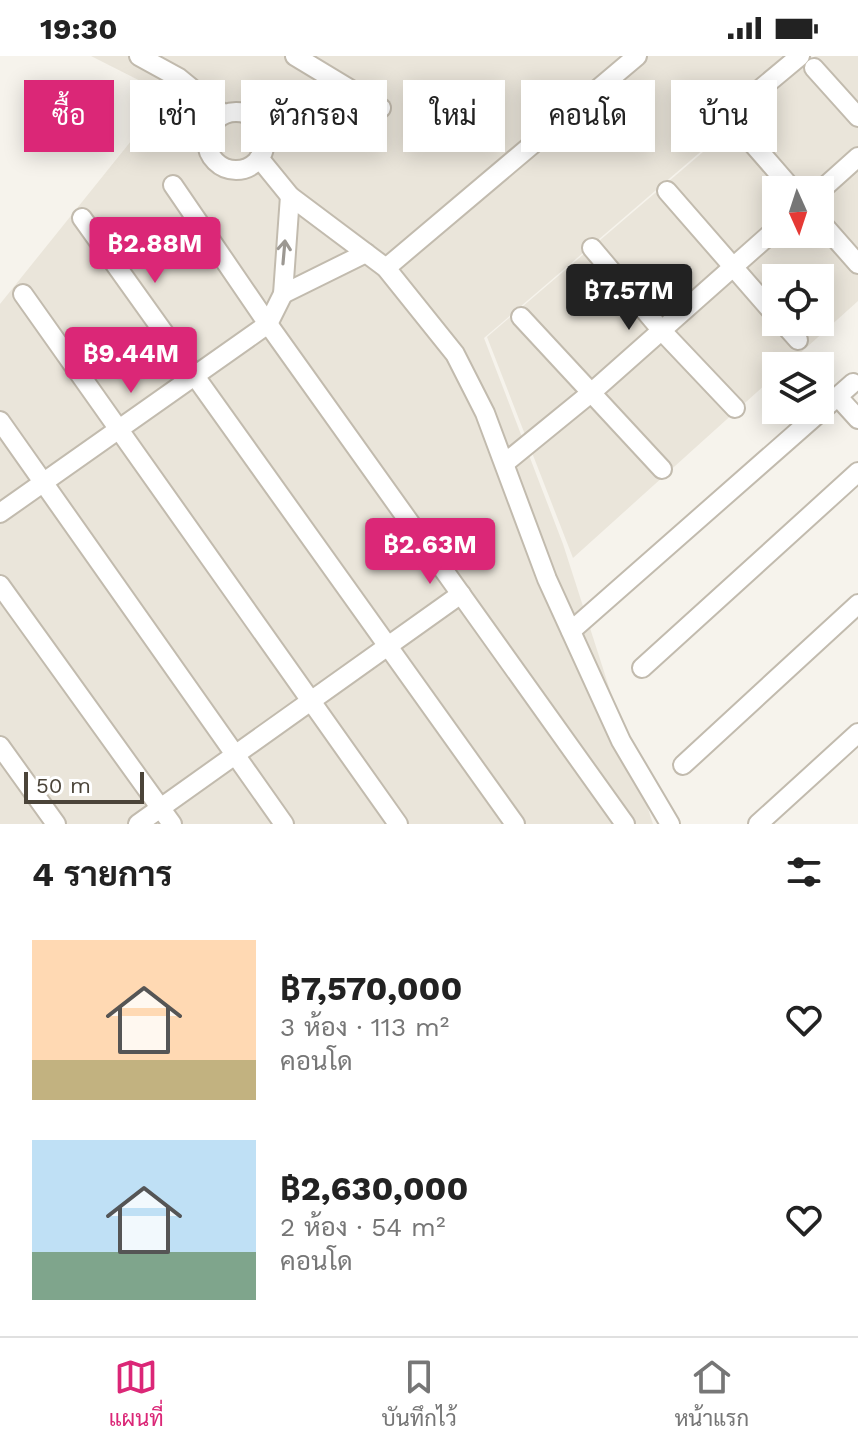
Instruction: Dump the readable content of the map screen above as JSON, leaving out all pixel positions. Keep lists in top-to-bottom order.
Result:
{
  "scale_bar": "50 m",
  "north": "bottom",
  "page": {
    "status": "19:30",
    "chip": [
      "ซื้อ",
      "เช่า",
      "ตัวกรอง",
      "ใหม่",
      "คอนโด",
      "บ้าน"
    ],
    "price": [
      "฿2.88M",
      "฿7.57M",
      "฿9.44M",
      "฿2.63M"
    ],
    "scale": "50 m",
    "heading": "4 รายการ",
    "list": [
      {
        "name": "฿7,570,000",
        "note": "3 ห้อง · 113 m² · คอนโด"
      },
      {
        "name": "฿2,630,000",
        "note": "2 ห้อง · 54 m² · คอนโด"
      }
    ],
    "tabs": ["แผนที่", "บันทึกไว้", "หน้าแรก"]
  }
}
